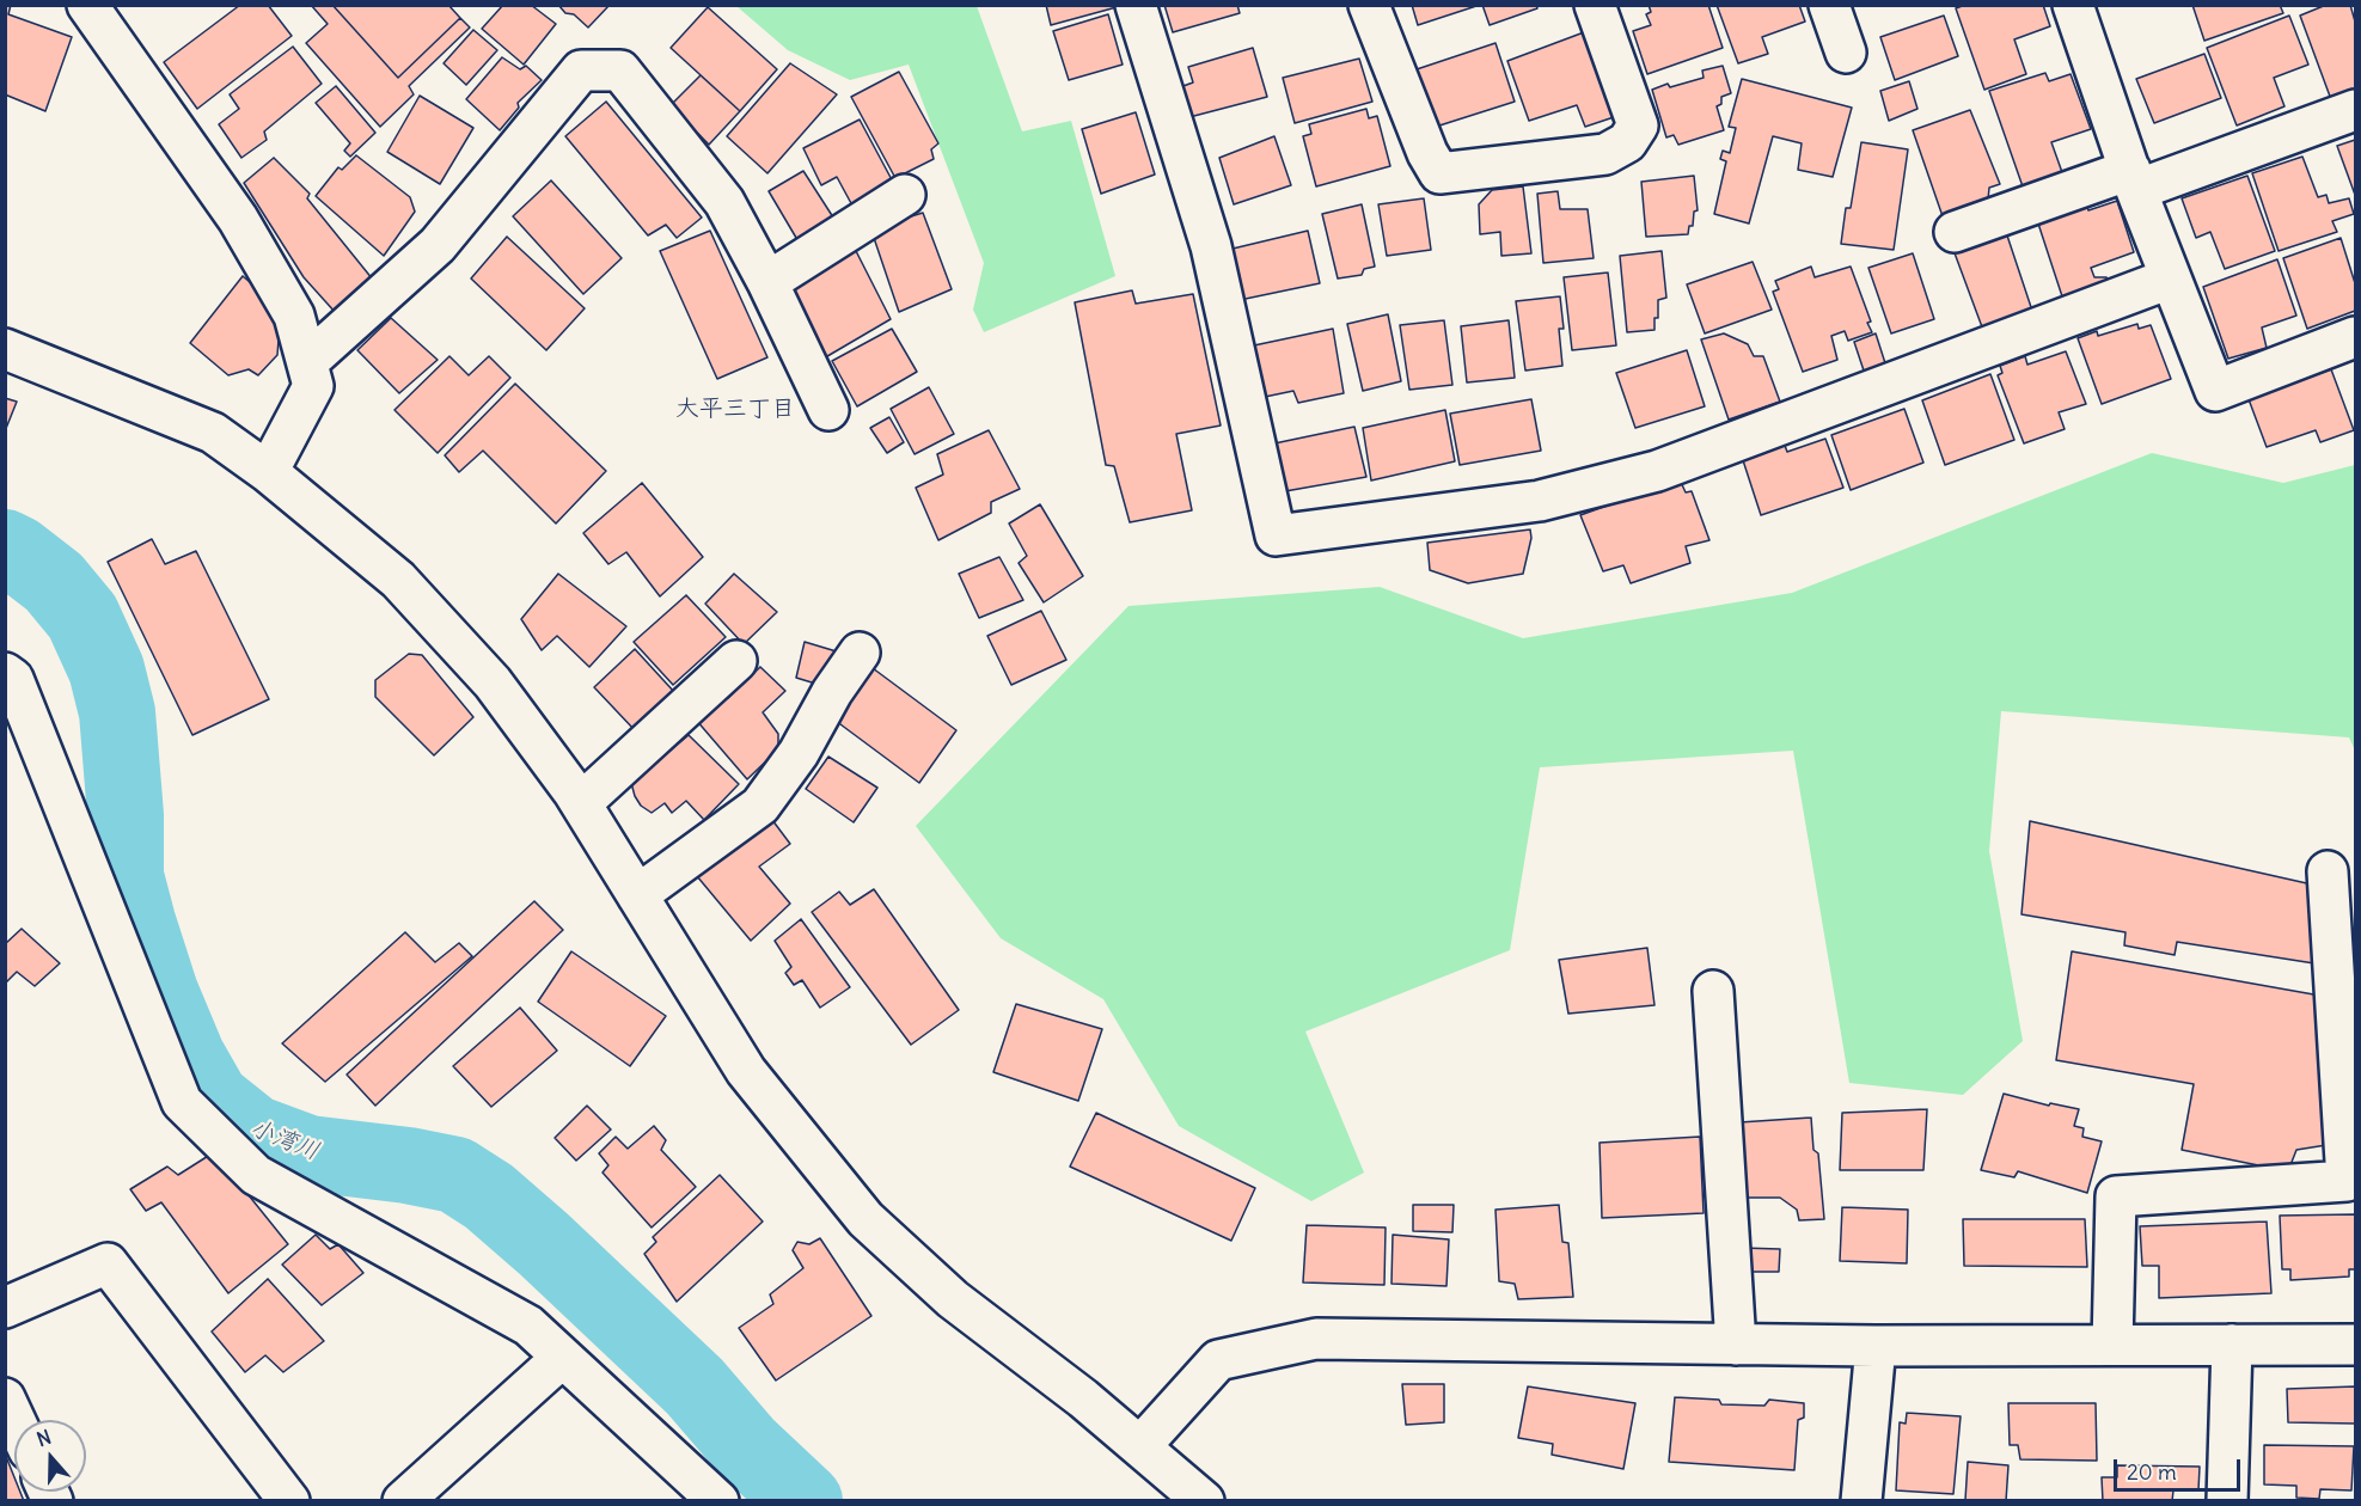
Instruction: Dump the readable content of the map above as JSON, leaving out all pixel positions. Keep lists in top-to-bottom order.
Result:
{
  "districts": ["大平三丁目"],
  "water": ["小湾川"],
  "scale_bar": "20 m",
  "north": "top"
}
